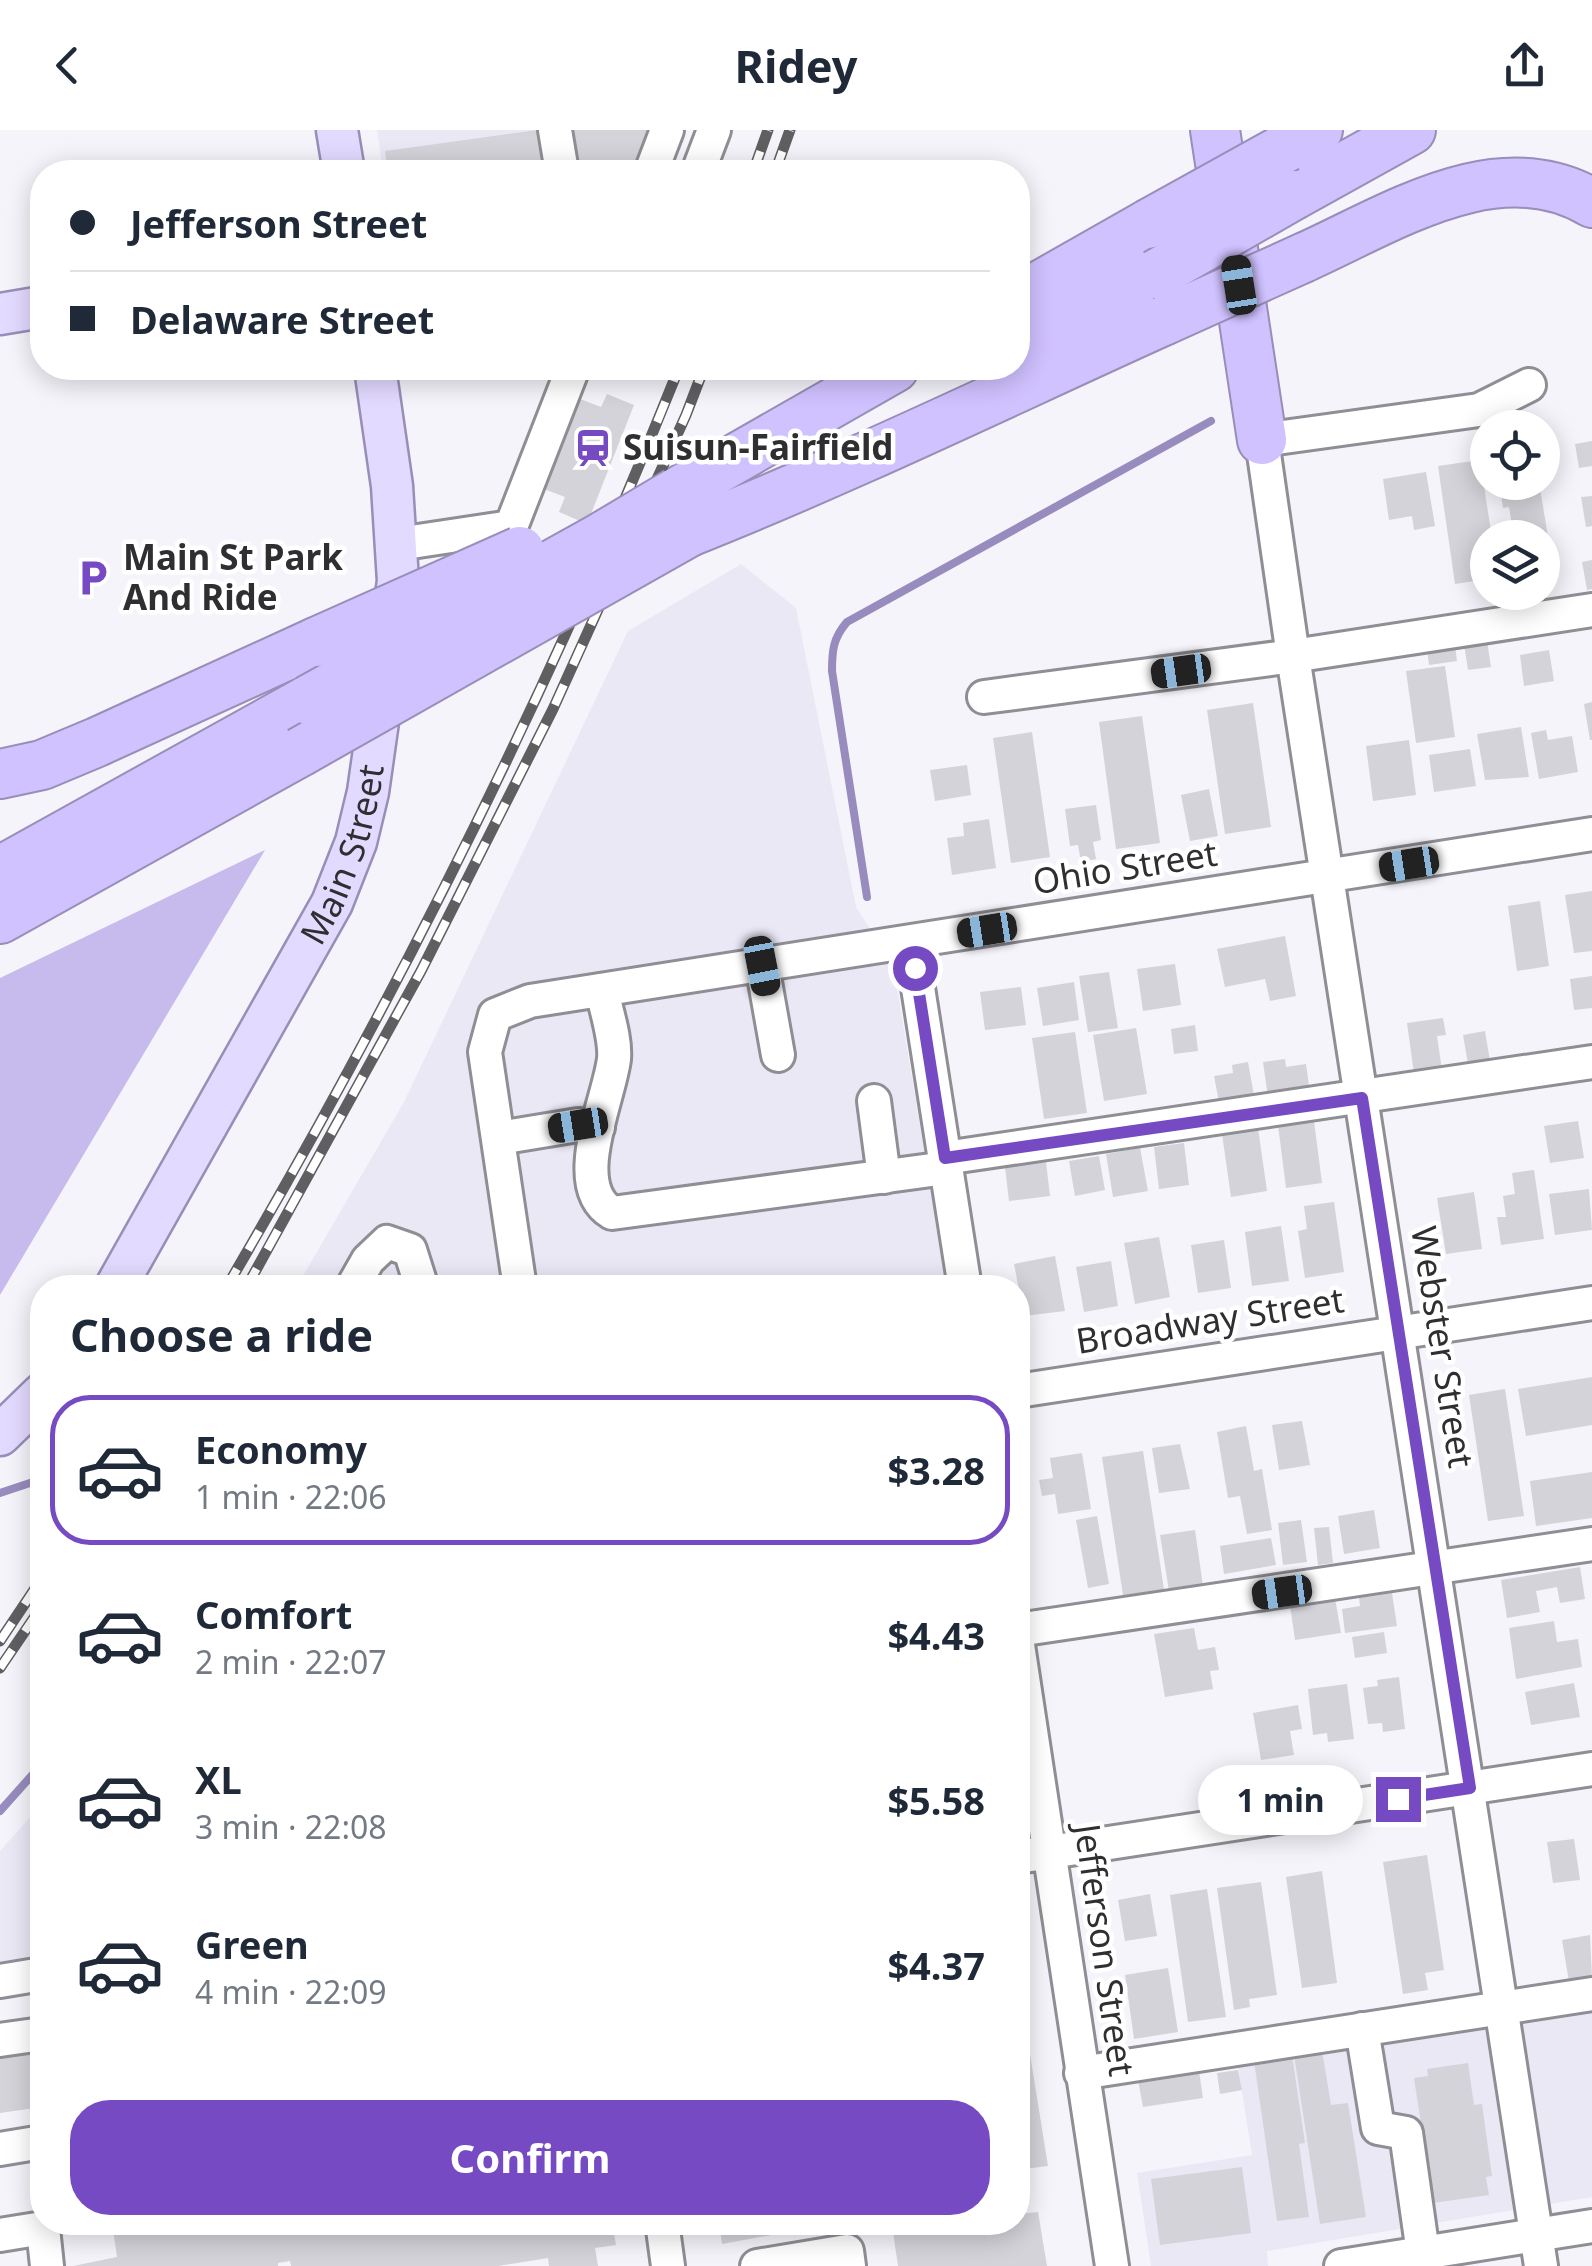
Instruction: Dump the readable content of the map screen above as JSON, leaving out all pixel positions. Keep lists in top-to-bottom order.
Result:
{
  "streets": {
    "main road": ["Main Street"],
    "street": [
      "Ohio Street",
      "Broadway Street",
      "Webster Street",
      "Jefferson Street"
    ]
  },
  "crossings": [
    ["Ohio Street", "Webster Street"],
    ["Broadway Street", "Webster Street"]
  ],
  "places": {
    "station": ["Suisun-Fairfield"],
    "parking": ["Main St Park And Ride"]
  },
  "page": {
    "header": "Ridey",
    "banner": ["Jefferson Street", "Delaware Street"],
    "heading": "Choose a ride",
    "list": [
      {
        "name": "Economy",
        "note": "1 min · 22:06",
        "value": "$3.28"
      },
      {
        "name": "Comfort",
        "note": "2 min · 22:07",
        "value": "$4.43"
      },
      {
        "name": "XL",
        "note": "3 min · 22:08",
        "value": "$5.58"
      },
      {
        "name": "Green",
        "note": "4 min · 22:09",
        "value": "$4.37"
      }
    ],
    "bubble": "1 min",
    "buttons": "Confirm"
  }
}
